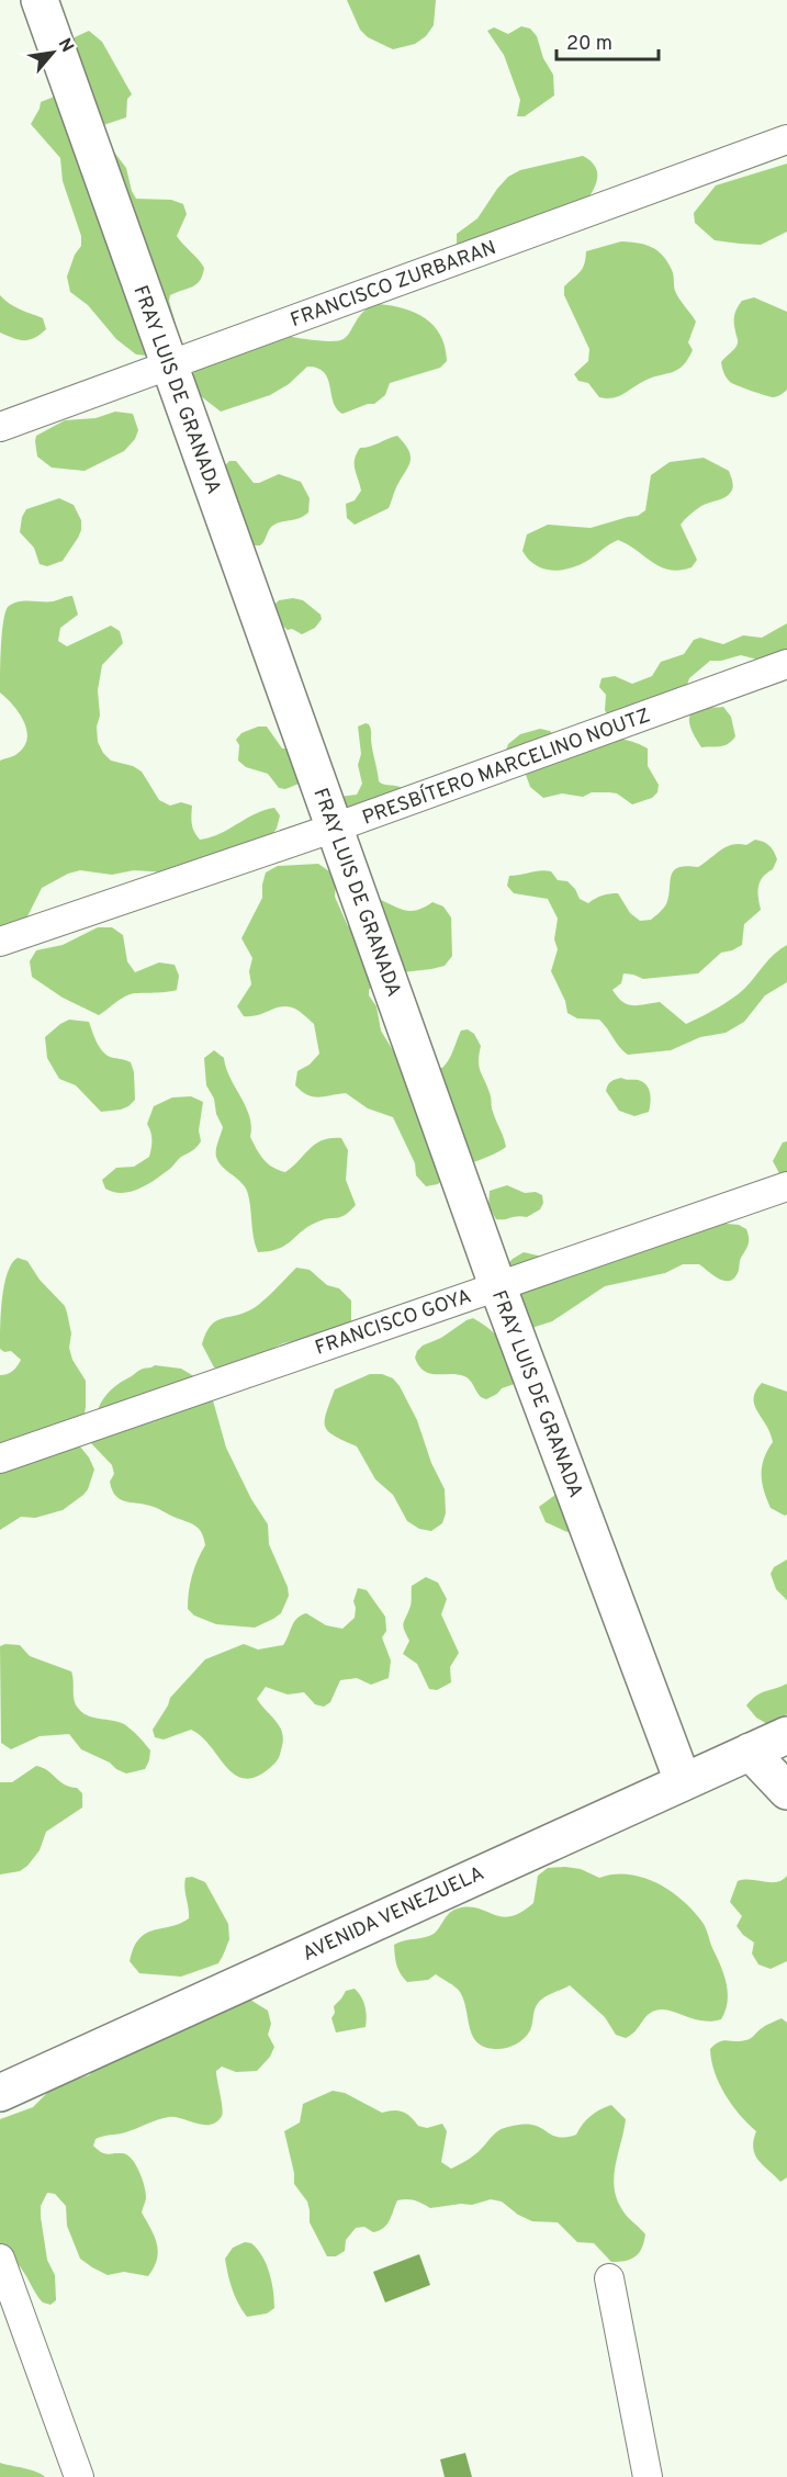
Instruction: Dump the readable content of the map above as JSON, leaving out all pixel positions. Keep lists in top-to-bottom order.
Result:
{
  "streets": {
    "street": [
      "FRANCISCO ZURBARAN",
      "FRAY LUIS DE GRANADA",
      "PRESBÍTERO MARCELINO NOUTZ",
      "FRANCISCO GOYA",
      "AVENIDA VENEZUELA"
    ]
  },
  "crossings": [
    ["FRANCISCO ZURBARAN", "FRAY LUIS DE GRANADA"],
    ["FRAY LUIS DE GRANADA", "PRESBÍTERO MARCELINO NOUTZ"],
    ["FRAY LUIS DE GRANADA", "FRANCISCO GOYA"],
    ["FRAY LUIS DE GRANADA", "AVENIDA VENEZUELA"]
  ],
  "scale_bar": "20 m",
  "north": "top right"
}
